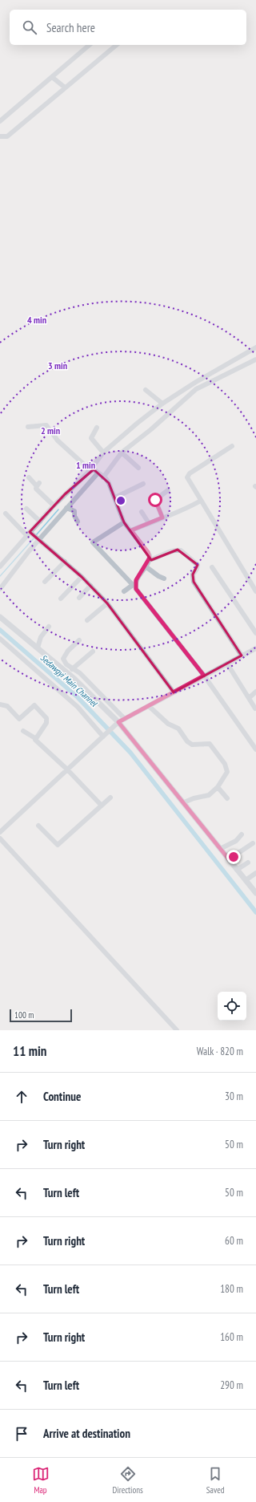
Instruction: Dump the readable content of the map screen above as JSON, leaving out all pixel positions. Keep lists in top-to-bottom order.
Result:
{
  "water": ["Sedawgyi Main Channel"],
  "scale_bar": "100 m",
  "page": {
    "search": "Search here",
    "scale": "100 m",
    "heading": ["11 min", "Walk · 820 m"],
    "list": [
      ["Continue", "30 m"],
      ["Turn right", "50 m"],
      ["Turn left", "50 m"],
      ["Turn right", "60 m"],
      ["Turn left", "180 m"],
      ["Turn right", "160 m"],
      ["Turn left", "290 m"],
      "Arrive at destination"
    ],
    "nav": ["Map", "Directions", "Saved"]
  },
  "rings": [
    "4 min",
    "3 min",
    "2 min",
    "1 min"
  ]
}
